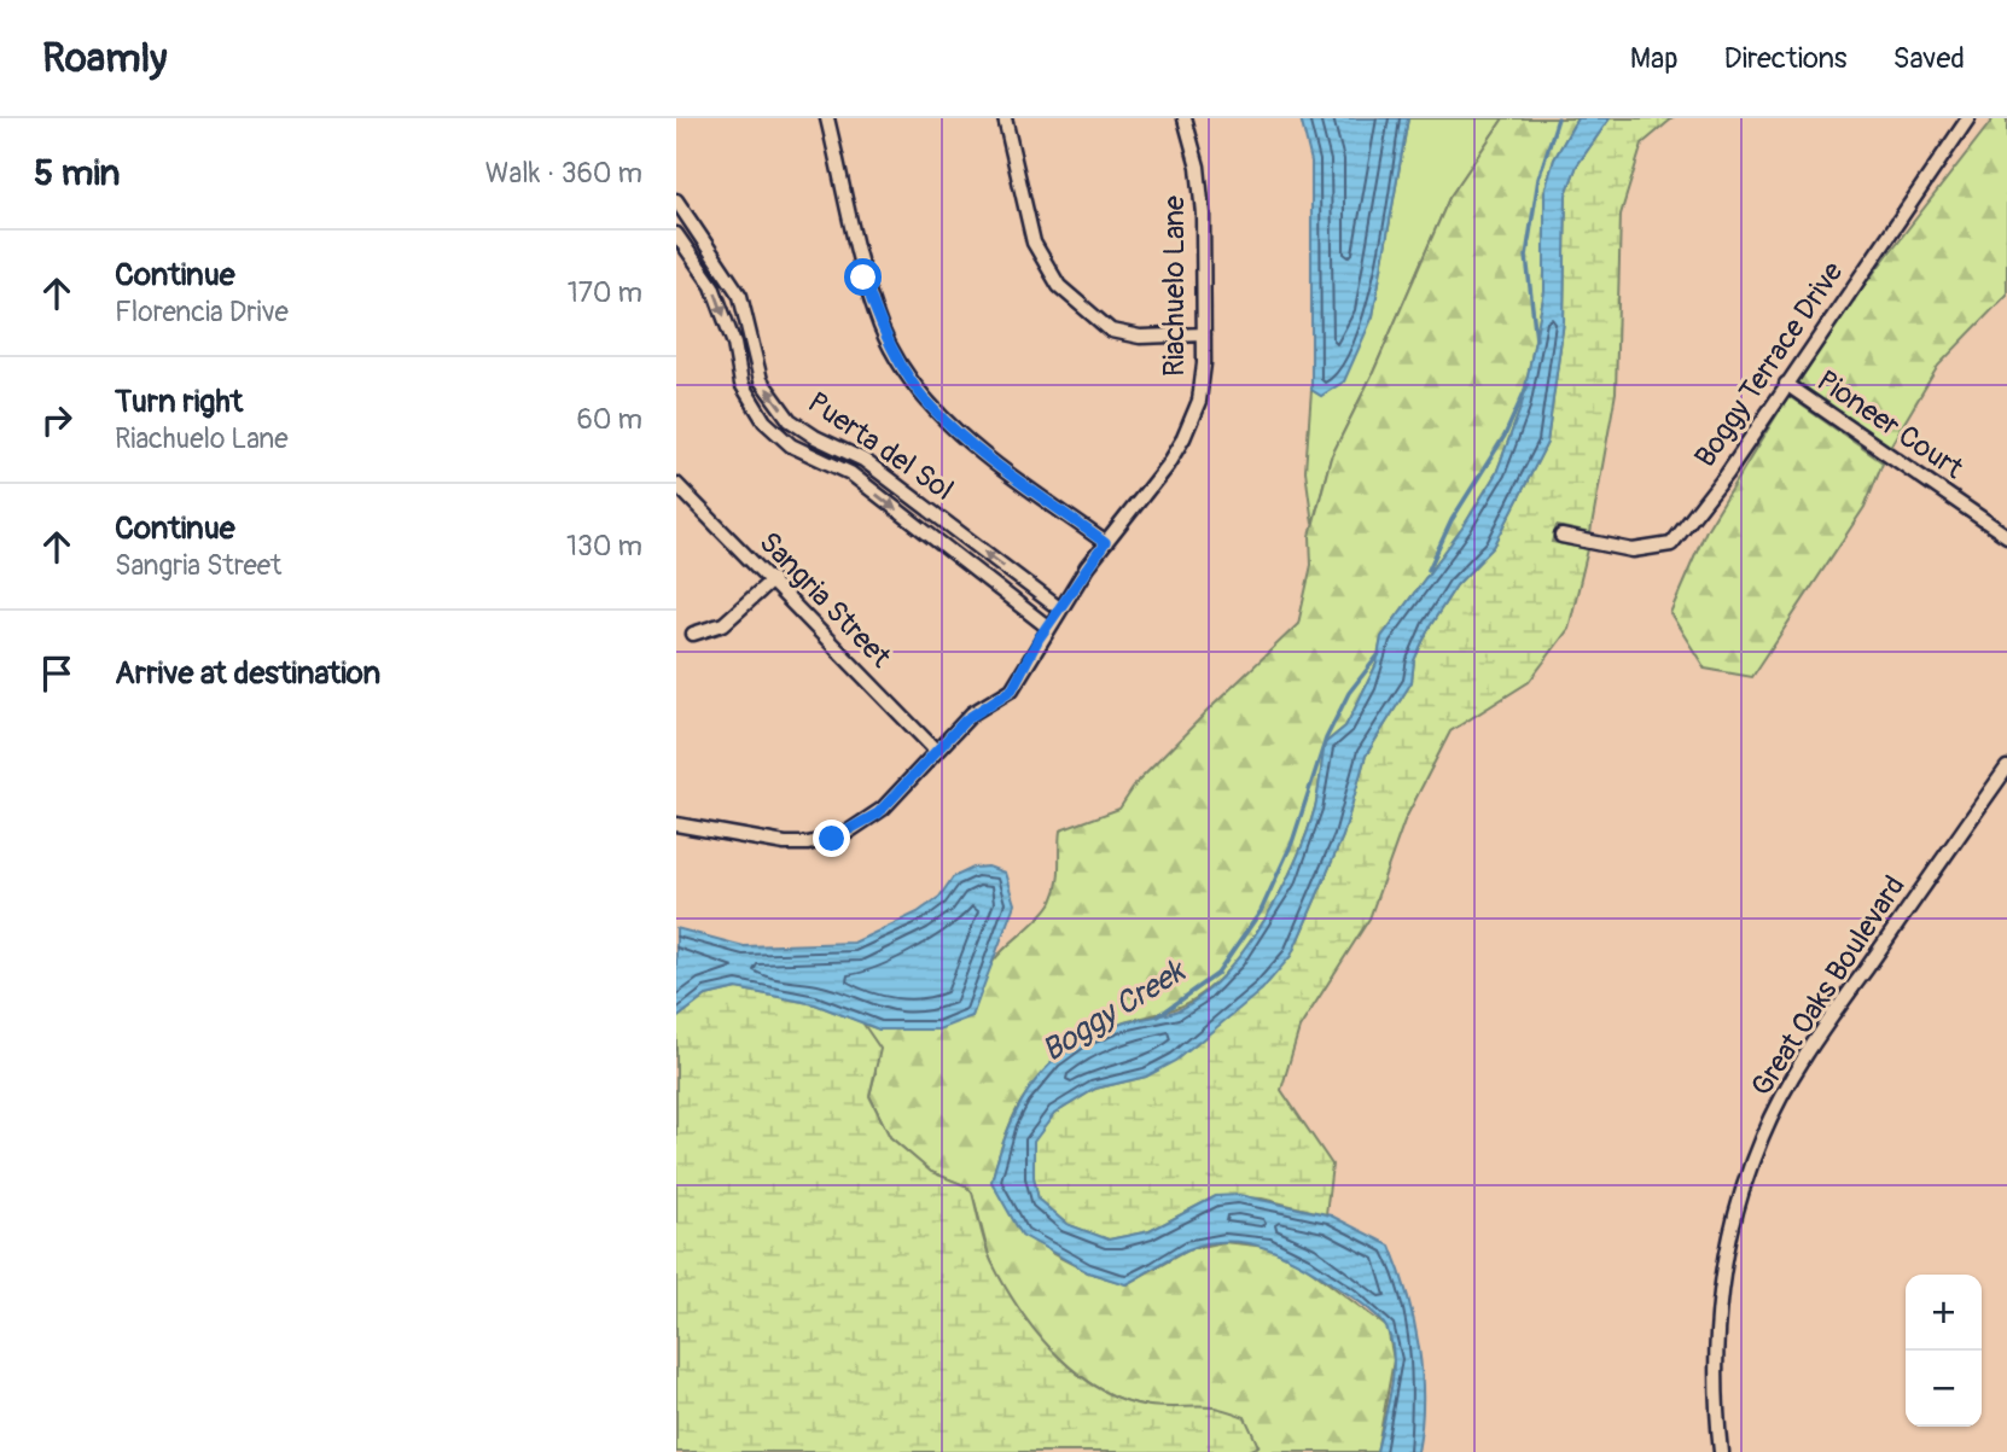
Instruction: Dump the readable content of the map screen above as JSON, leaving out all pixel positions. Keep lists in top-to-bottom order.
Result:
{
  "streets": {
    "street": [
      "Riachuelo Lane",
      "Boggy Terrace Drive",
      "Pioneer Court",
      "Puerta del Sol",
      "Sangria Street",
      "Great Oaks Boulevard"
    ]
  },
  "crossings": [
    ["Riachuelo Lane", "Puerta del Sol"],
    ["Riachuelo Lane", "Sangria Street"],
    ["Boggy Terrace Drive", "Pioneer Court"]
  ],
  "water": ["Boggy Creek"],
  "page": {
    "header": "Roamly",
    "nav": ["Map", "Directions", "Saved"],
    "heading": ["5 min", "Walk · 360 m"],
    "list": [
      ["Continue", "Florencia Drive", "170 m"],
      ["Turn right", "Riachuelo Lane", "60 m"],
      ["Continue", "Sangria Street", "130 m"],
      "Arrive at destination"
    ],
    "map_buttons": ["+", "−"]
  }
}
